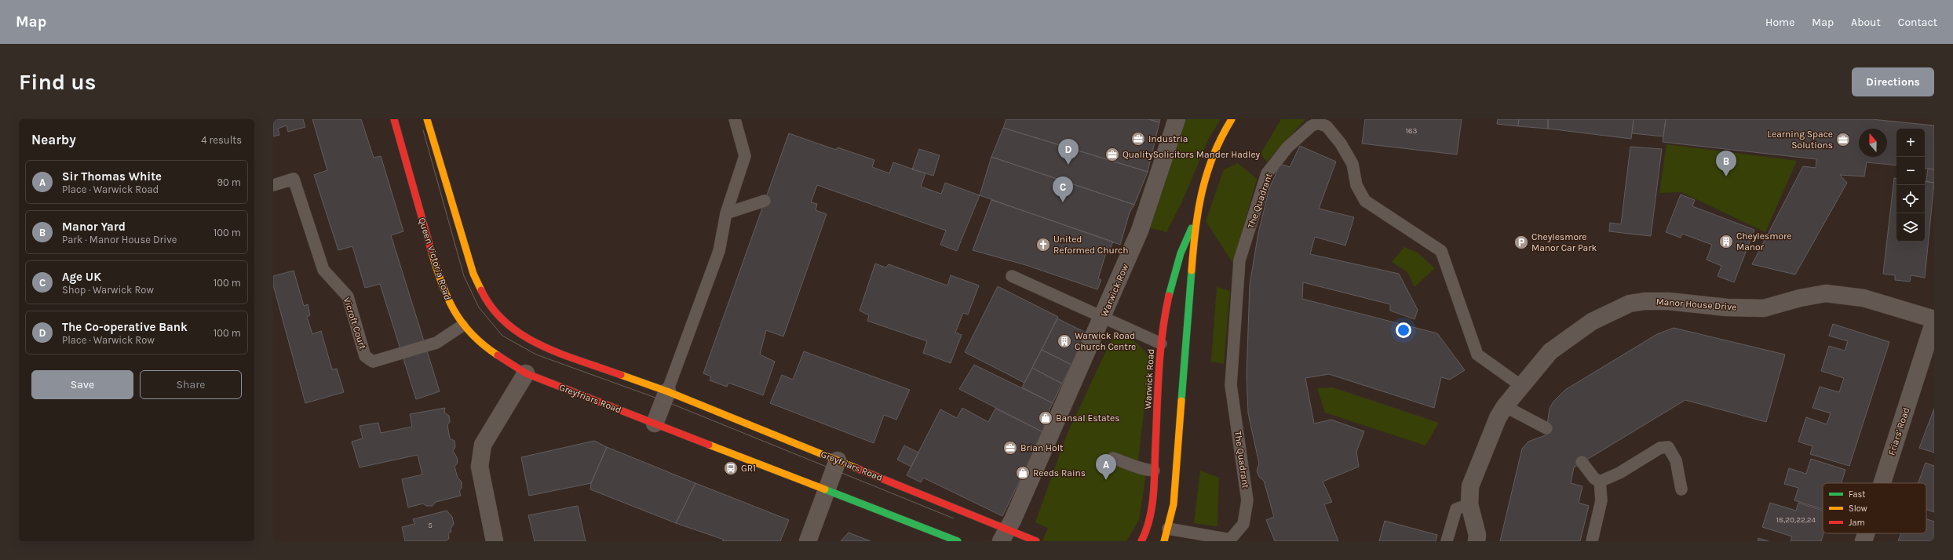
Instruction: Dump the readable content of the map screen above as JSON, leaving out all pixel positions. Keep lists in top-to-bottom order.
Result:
{
  "streets": {
    "street": [
      "Queen Victoria Road",
      "Warwick Row",
      "Manor House Drive",
      "Warwick Road",
      "Greyfriars Road",
      "Friars' Road"
    ],
    "lane": ["The Quadrant", "Vicroft Court"]
  },
  "crossings": [
    ["The Quadrant", "Manor House Drive"],
    ["The Quadrant", "Warwick Road"],
    ["Queen Victoria Road", "Vicroft Court"],
    ["Queen Victoria Road", "Greyfriars Road"],
    ["Warwick Row", "Greyfriars Road"],
    ["Manor House Drive", "Friars' Road"]
  ],
  "places": {
    "office": [
      "Industria",
      "Learning Space Solutions",
      "QualitySolicitors Mander Hadley",
      "Brian Holt"
    ],
    "building": ["Cheylesmore Manor", "Warwick Road Church Centre"],
    "parking": ["Cheylesmore Manor Car Park"],
    "church": ["United Reformed Church"],
    "shop": ["Bansal Estates", "Reeds Rains"],
    "bus stop": ["GR1"]
  },
  "house_numbers": ["163", "18,20,22,24", "5"],
  "legend": ["Fast", "Slow", "Jam"],
  "north": "top",
  "page": {
    "header": "Map",
    "nav": [
      "Home",
      "Map",
      "About",
      "Contact"
    ],
    "buttons": [
      "Directions",
      ["Save", "Share"]
    ],
    "title": "Find us",
    "heading": ["Nearby", "4 results"],
    "map_buttons": ["+", "−"],
    "pins": [
      "D",
      "B",
      "C",
      "A"
    ],
    "list": [
      {
        "mark": "A",
        "name": "Sir Thomas White",
        "note": "Place · Warwick Road",
        "value": "90 m"
      },
      {
        "mark": "B",
        "name": "Manor Yard",
        "note": "Park · Manor House Drive",
        "value": "100 m"
      },
      {
        "mark": "C",
        "name": "Age UK",
        "note": "Shop · Warwick Row",
        "value": "100 m"
      },
      {
        "mark": "D",
        "name": "The Co-operative Bank",
        "note": "Place · Warwick Row",
        "value": "100 m"
      }
    ]
  }
}
